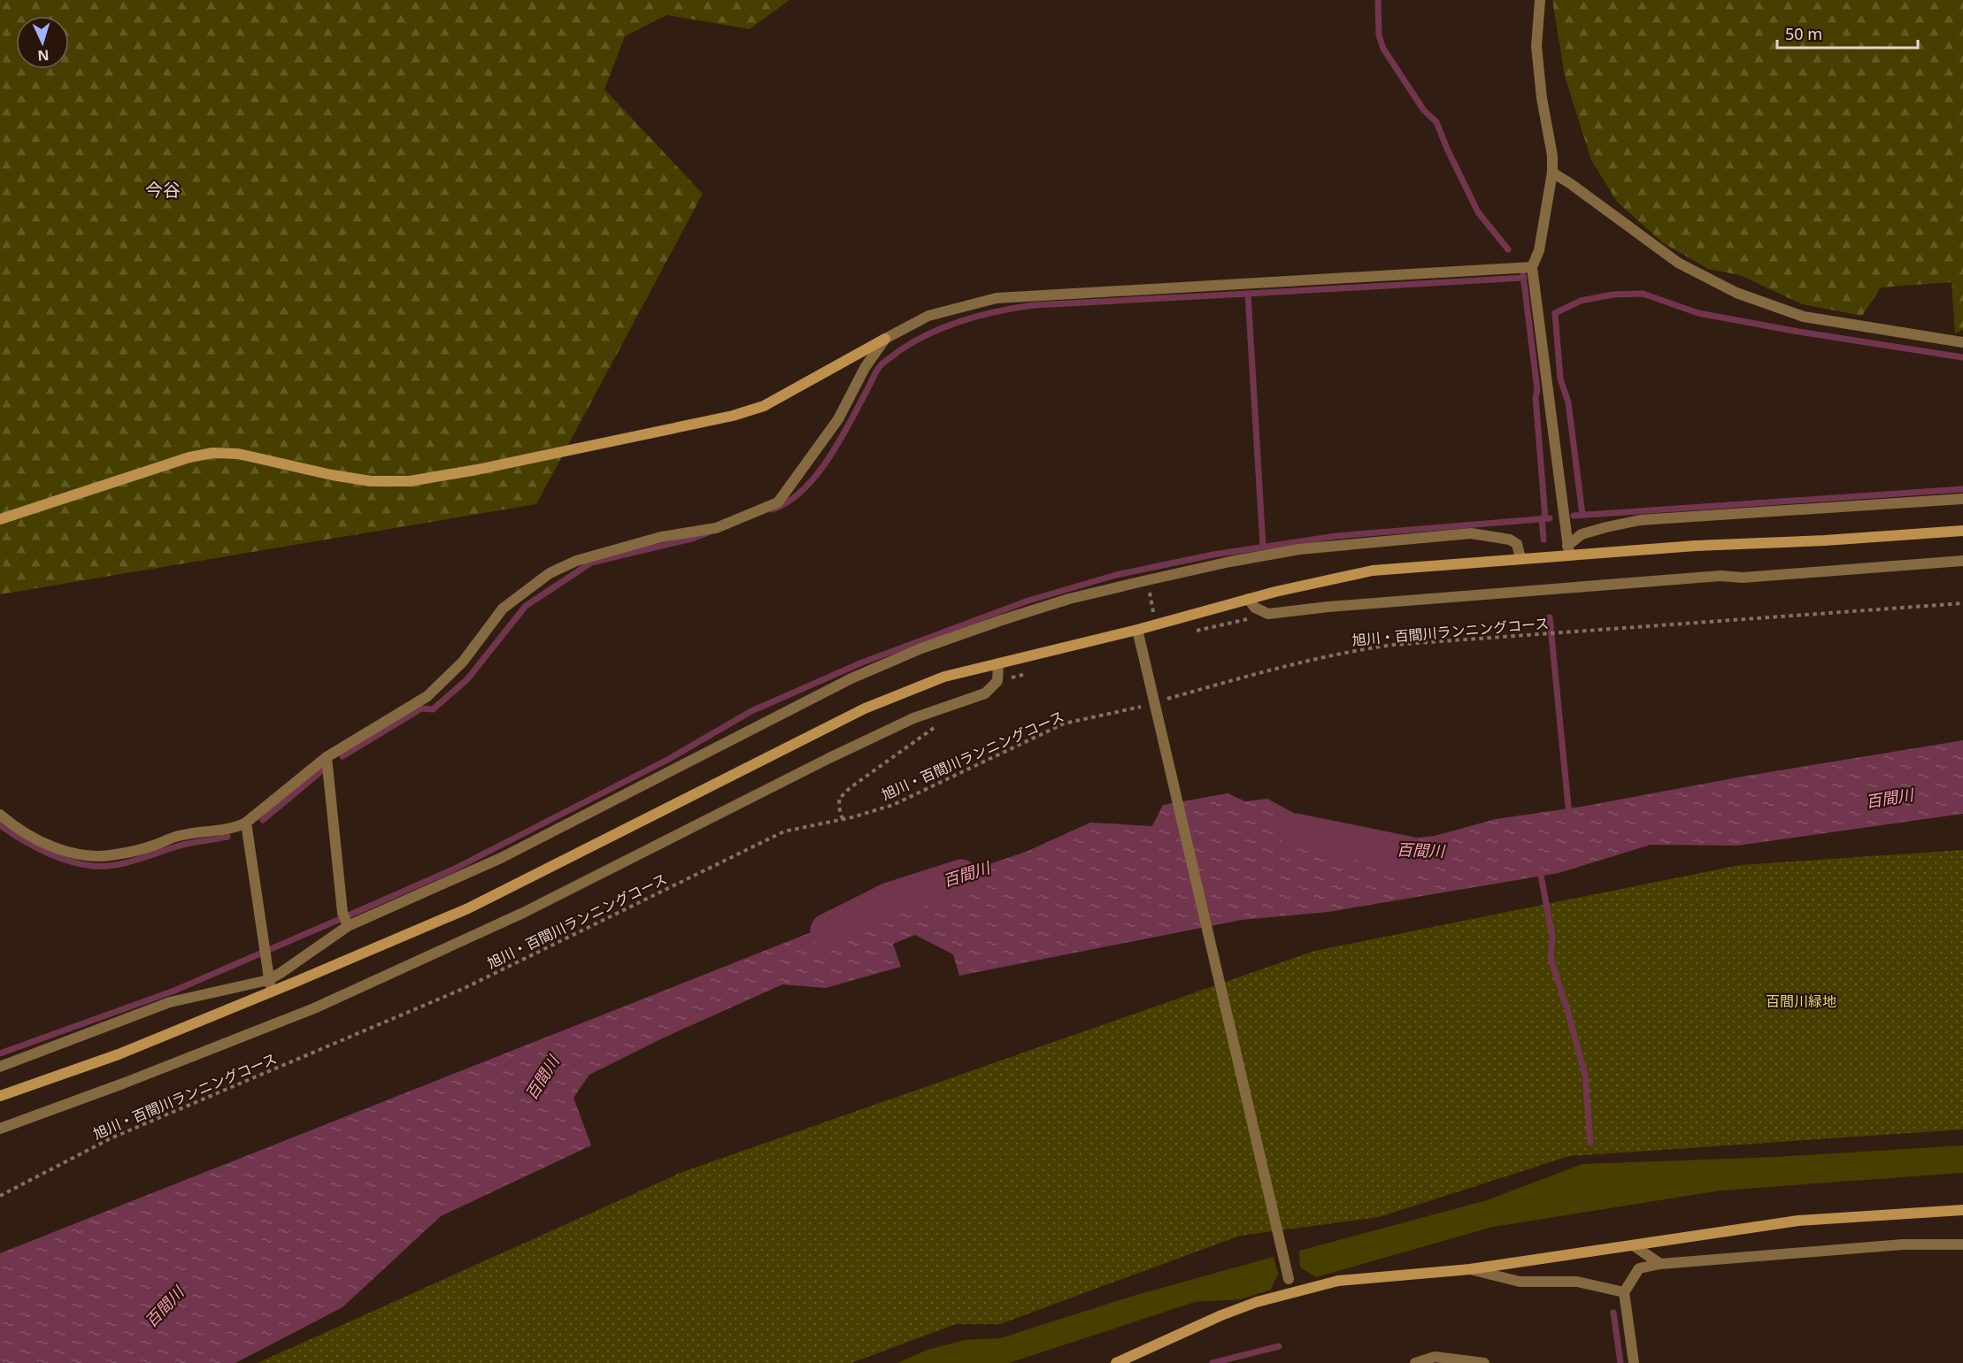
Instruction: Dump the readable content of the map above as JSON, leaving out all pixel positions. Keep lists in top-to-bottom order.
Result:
{
  "streets": {
    "path": ["旭川・百間川ランニングコース"]
  },
  "districts": ["今谷"],
  "water": ["百間川"],
  "parks": ["百間川緑地"],
  "scale_bar": "50 m",
  "north": "bottom"
}
